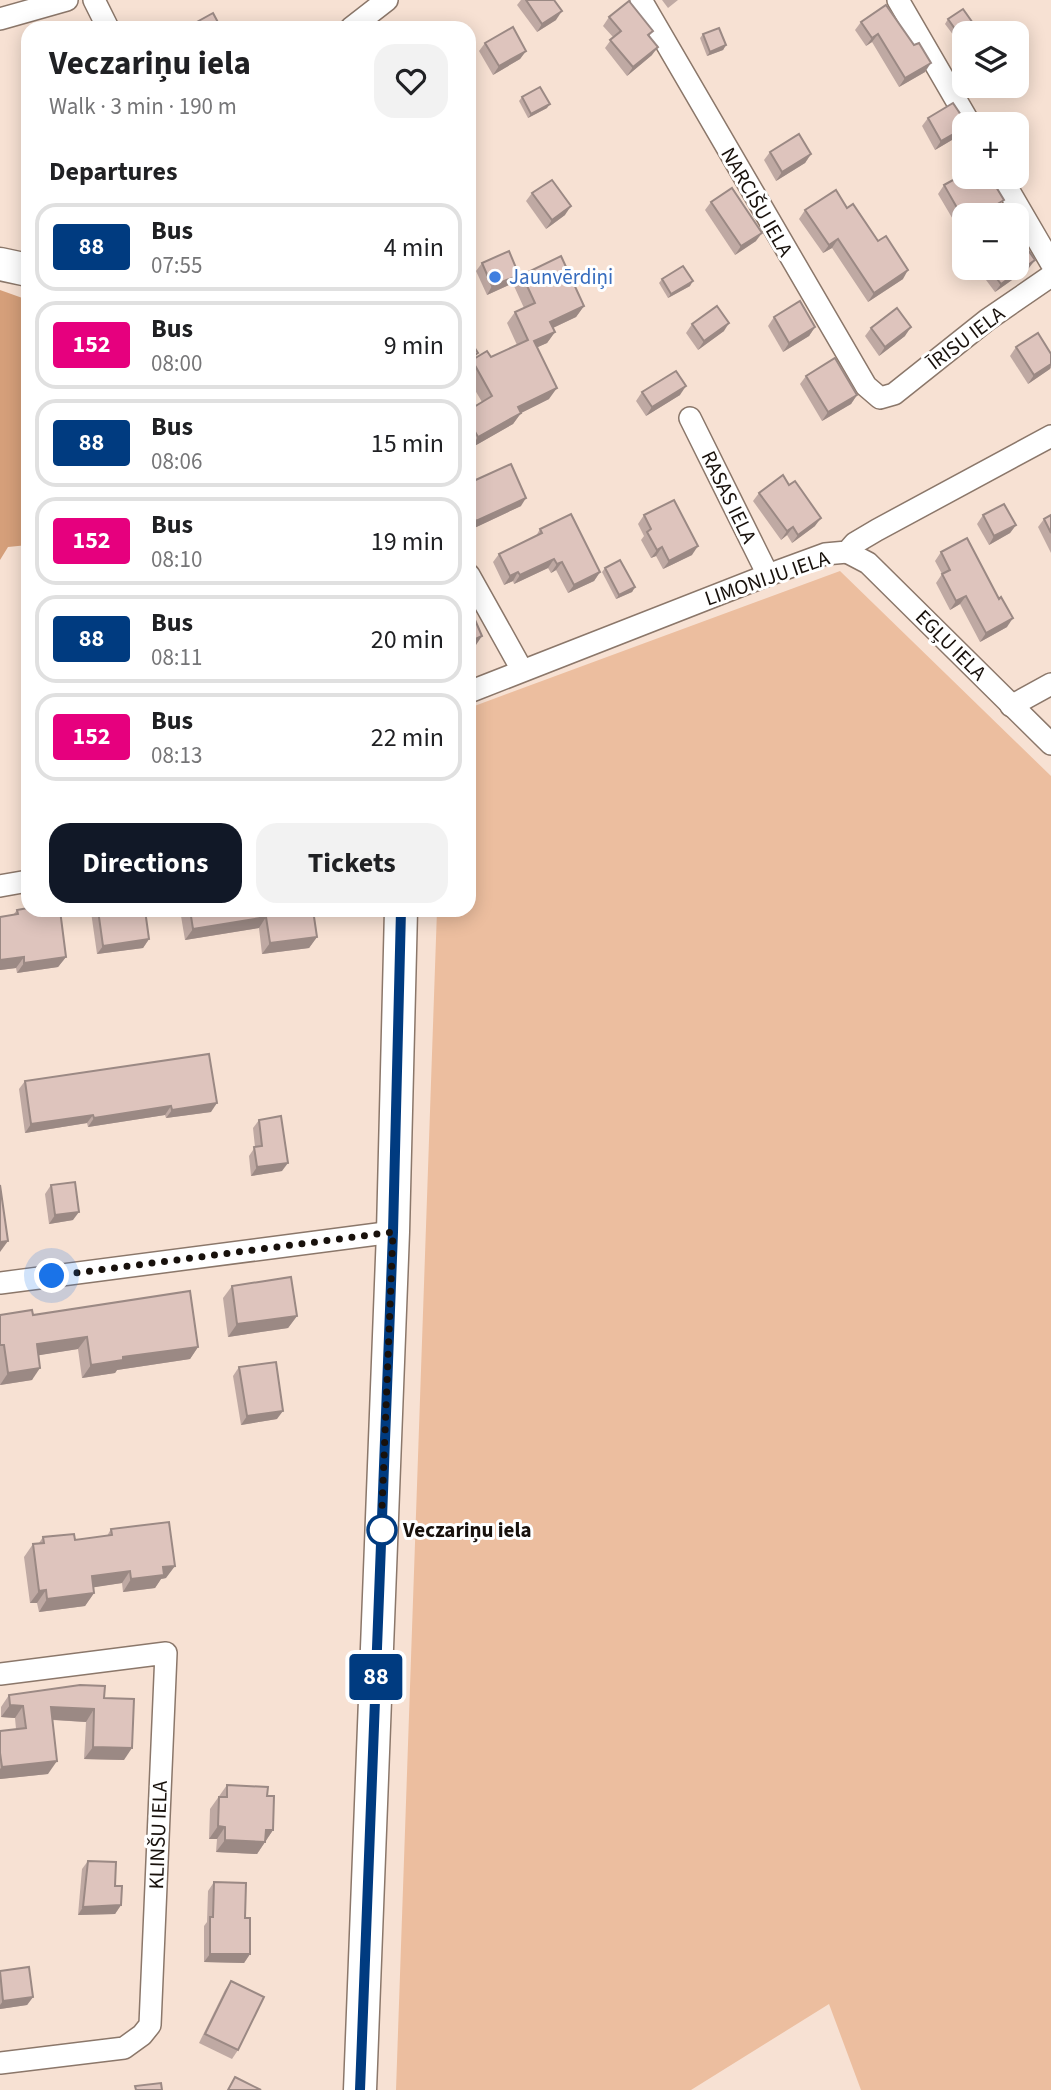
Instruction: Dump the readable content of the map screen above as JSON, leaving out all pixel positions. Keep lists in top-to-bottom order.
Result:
{
  "streets": {
    "street": [
      "NARCIŠU IELA",
      "ĪRISU IELA",
      "RASAS IELA",
      "LIMONIJU IELA",
      "EGĻU IELA",
      "KLINŠU IELA"
    ]
  },
  "crossings": [
    ["NARCIŠU IELA", "ĪRISU IELA"],
    ["RASAS IELA", "LIMONIJU IELA"],
    ["LIMONIJU IELA", "EGĻU IELA"]
  ],
  "places": ["Jaunvērdiņi", "Veczariņu iela"],
  "lines": ["bus line 88"],
  "page": {
    "on_map": "88",
    "map_buttons": ["+", "−"],
    "heading": [
      ["Veczariņu iela", "Walk · 3 min · 190 m"],
      "Departures"
    ],
    "list": [
      {
        "mark": "88",
        "name": "Bus",
        "note": "07:55",
        "value": "4 min"
      },
      {
        "mark": "152",
        "name": "Bus",
        "note": "08:00",
        "value": "9 min"
      },
      {
        "mark": "88",
        "name": "Bus",
        "note": "08:06",
        "value": "15 min"
      },
      {
        "mark": "152",
        "name": "Bus",
        "note": "08:10",
        "value": "19 min"
      },
      {
        "mark": "88",
        "name": "Bus",
        "note": "08:11",
        "value": "20 min"
      },
      {
        "mark": "152",
        "name": "Bus",
        "note": "08:13",
        "value": "22 min"
      }
    ],
    "buttons": ["Directions", "Tickets"]
  }
}
